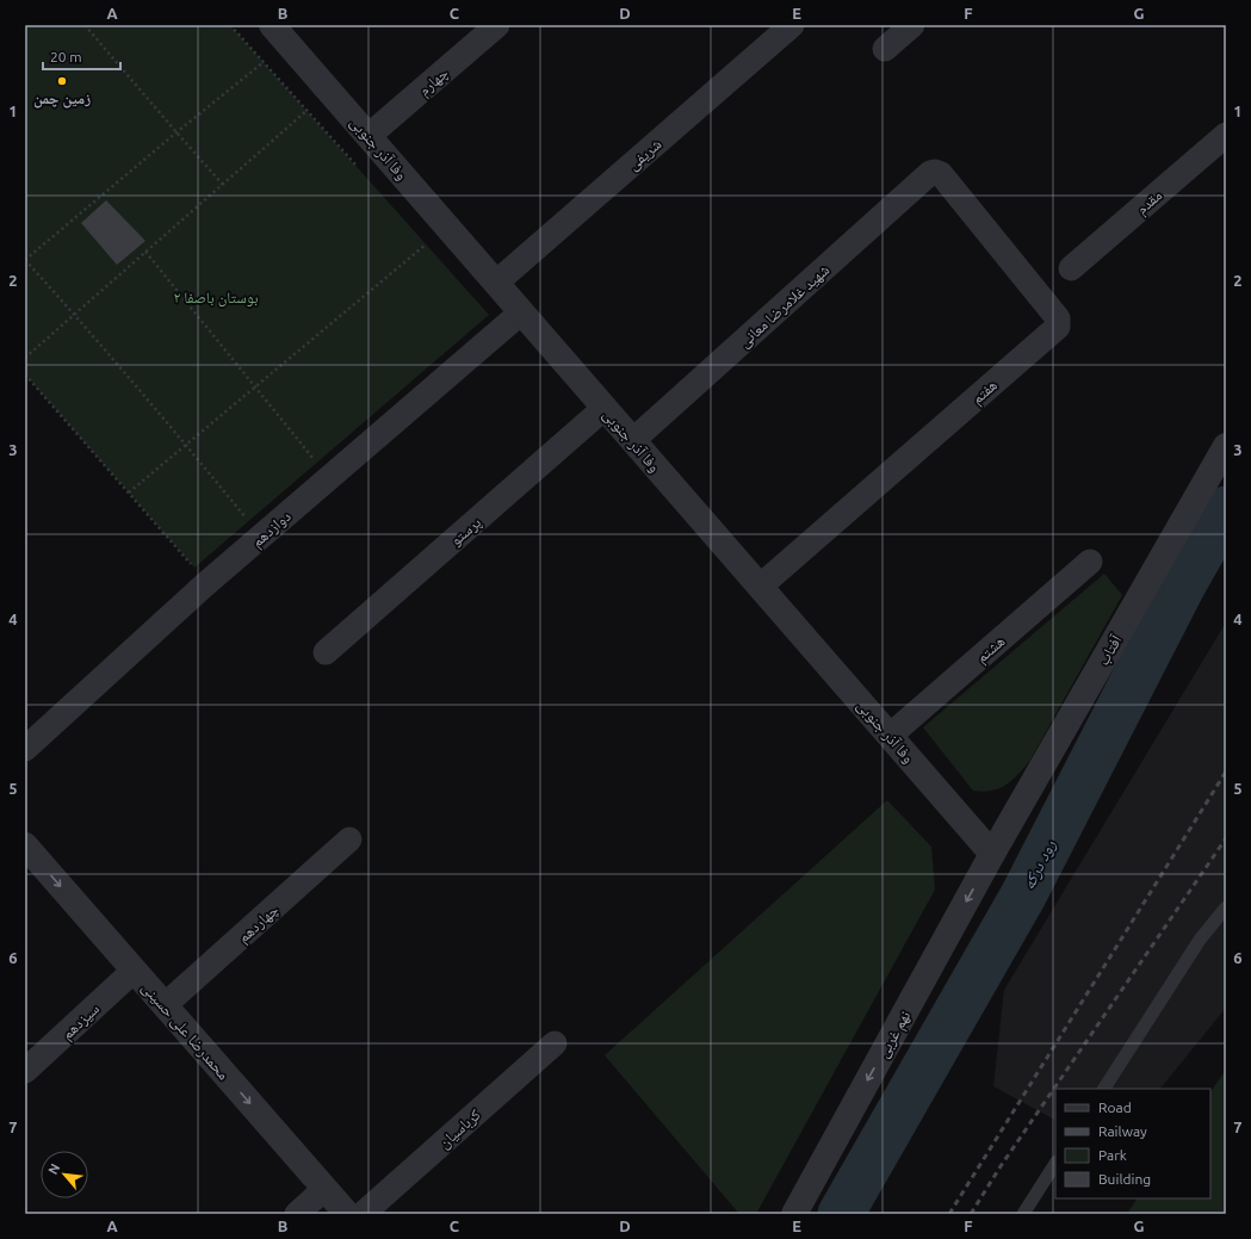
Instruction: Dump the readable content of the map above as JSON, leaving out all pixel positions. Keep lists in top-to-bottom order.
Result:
{
  "streets": {
    "street": [
      "چهارم",
      "وفا آذر جنوبی",
      "شریفی",
      "مقدم",
      "شهید غلامرضا معانی",
      "هفتم",
      "دوازدهم",
      "پرستو",
      "هشتم",
      "آفتاب",
      "چهاردهم",
      "سیزدهم",
      "محمدرضا علی حسینی",
      "نهم غربی",
      "کرباسیان"
    ]
  },
  "crossings": [
    ["چهارم", "وفا آذر جنوبی"],
    ["وفا آذر جنوبی", "شریفی"],
    ["وفا آذر جنوبی", "شهید غلامرضا معانی"],
    ["وفا آذر جنوبی", "هفتم"],
    ["وفا آذر جنوبی", "دوازدهم"],
    ["وفا آذر جنوبی", "پرستو"],
    ["وفا آذر جنوبی", "هشتم"],
    ["وفا آذر جنوبی", "آفتاب"],
    ["وفا آذر جنوبی", "نهم غربی"],
    ["شهید غلامرضا معانی", "هفتم"],
    ["آفتاب", "نهم غربی"],
    ["چهاردهم", "محمدرضا علی حسینی"],
    ["سیزدهم", "محمدرضا علی حسینی"]
  ],
  "one_way": ["محمدرضا علی حسینی", "نهم غربی"],
  "water": ["رود درکه"],
  "parks": ["بوستان باصفا ۲"],
  "places": ["زمین چمن"],
  "legend": [
    "Road",
    "Railway",
    "Park",
    "Building"
  ],
  "scale_bar": "20 m",
  "north": "top left",
  "grid": {
    "columns": [
      "A",
      "B",
      "C",
      "D",
      "E",
      "F",
      "G"
    ],
    "rows": [
      "1",
      "2",
      "3",
      "4",
      "5",
      "6",
      "7"
    ]
  }
}
